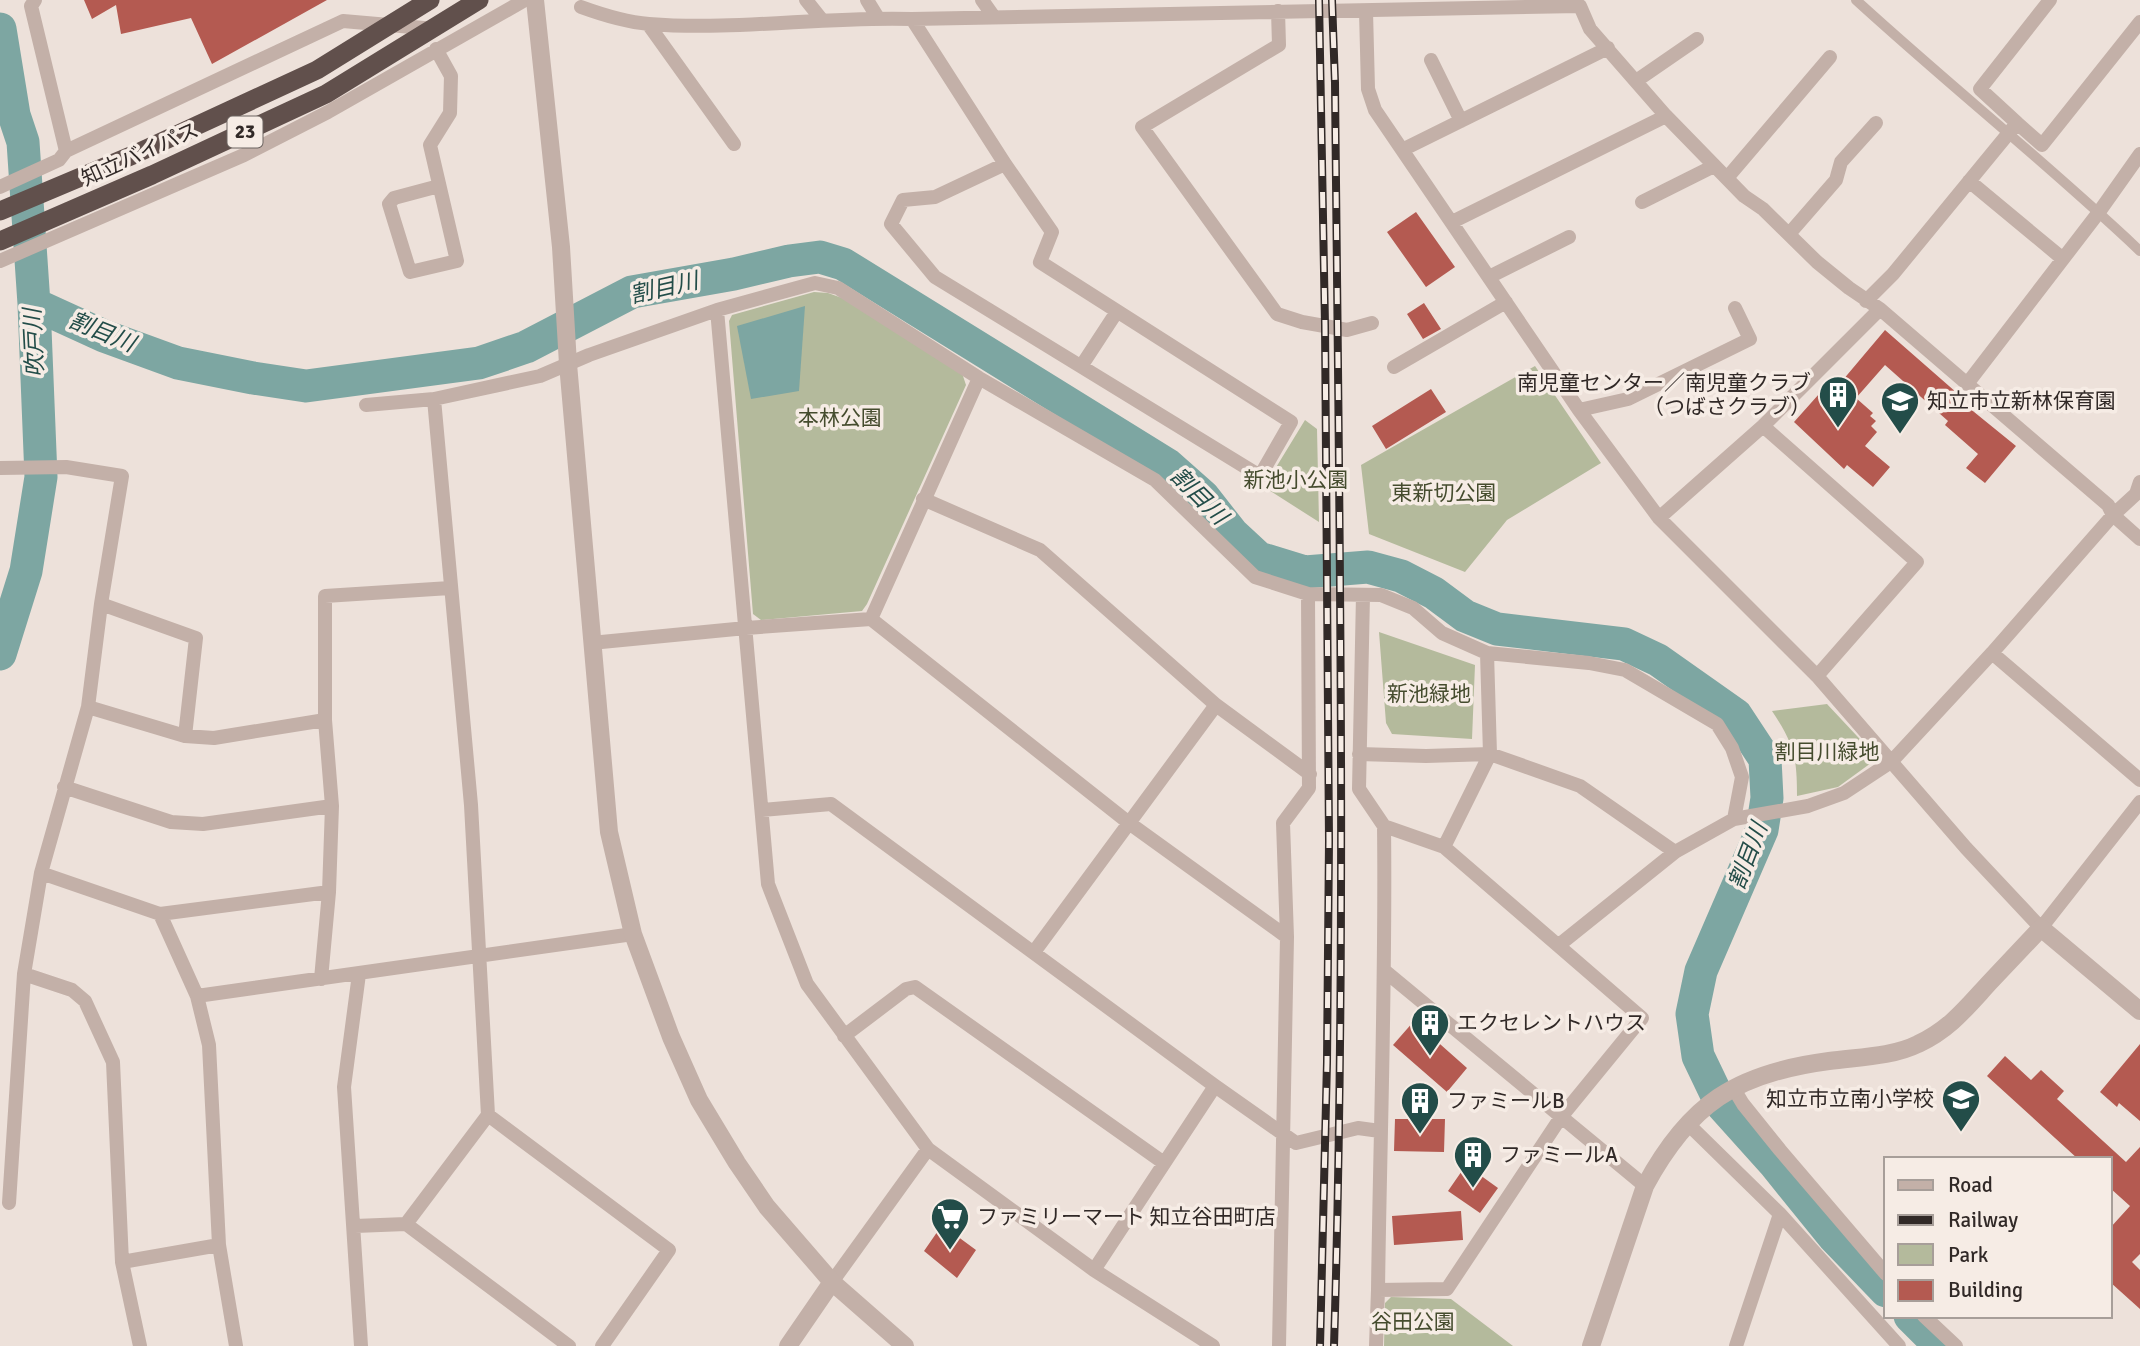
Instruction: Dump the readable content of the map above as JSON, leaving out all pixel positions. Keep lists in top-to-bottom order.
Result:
{
  "streets": {
    "highway": ["23", "知立バイパス"]
  },
  "water": ["割目川", "吹戸川"],
  "parks": [
    "本林公園",
    "新池小公園",
    "東新切公園",
    "新池緑地",
    "割目川緑地",
    "谷田公園"
  ],
  "places": {
    "building": [
      "南児童センター／南児童クラブ （つばさクラブ）",
      "エクセレントハウス",
      "ファミールB",
      "ファミールA"
    ],
    "school or university": ["知立市立新林保育園", "知立市立南小学校"],
    "supermarket": ["ファミリーマート 知立谷田町店"]
  },
  "legend": [
    "Road",
    "Railway",
    "Park",
    "Building"
  ]
}
